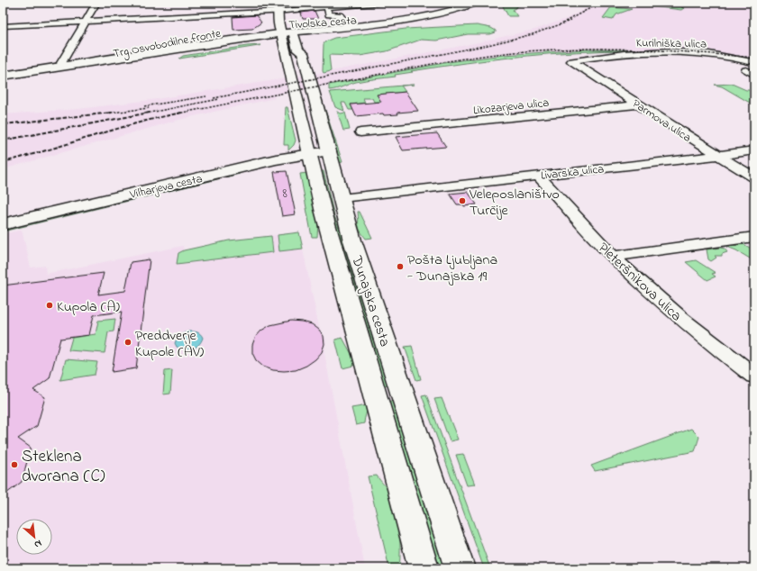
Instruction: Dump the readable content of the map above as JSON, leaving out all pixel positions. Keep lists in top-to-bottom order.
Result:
{
  "streets": {
    "main road": [
      "Tivolska cesta",
      "Trg Osvobodilne fronte",
      "Vilharjeva cesta",
      "Dunajska cesta"
    ],
    "street": [
      "Kurilniška ulica",
      "Likozarjeva ulica",
      "Parmova ulica",
      "Livarska ulica",
      "Pleteršnikova ulica"
    ]
  },
  "crossings": [
    ["Tivolska cesta", "Trg Osvobodilne fronte"],
    ["Tivolska cesta", "Dunajska cesta"],
    ["Trg Osvobodilne fronte", "Dunajska cesta"],
    ["Kurilniška ulica", "Parmova ulica"],
    ["Likozarjeva ulica", "Parmova ulica"],
    ["Parmova ulica", "Livarska ulica"],
    ["Livarska ulica", "Pleteršnikova ulica"],
    ["Livarska ulica", "Dunajska cesta"],
    ["Vilharjeva cesta", "Dunajska cesta"]
  ],
  "places": [
    "Veleposlaništvo Turčije",
    "Pošta Ljubljana - Dunajska 19",
    "Kupola (A)",
    "Preddverje Kupole (AV)",
    "Steklena dvorana (C)"
  ],
  "house_numbers": ["8"],
  "north": "bottom right"
}
